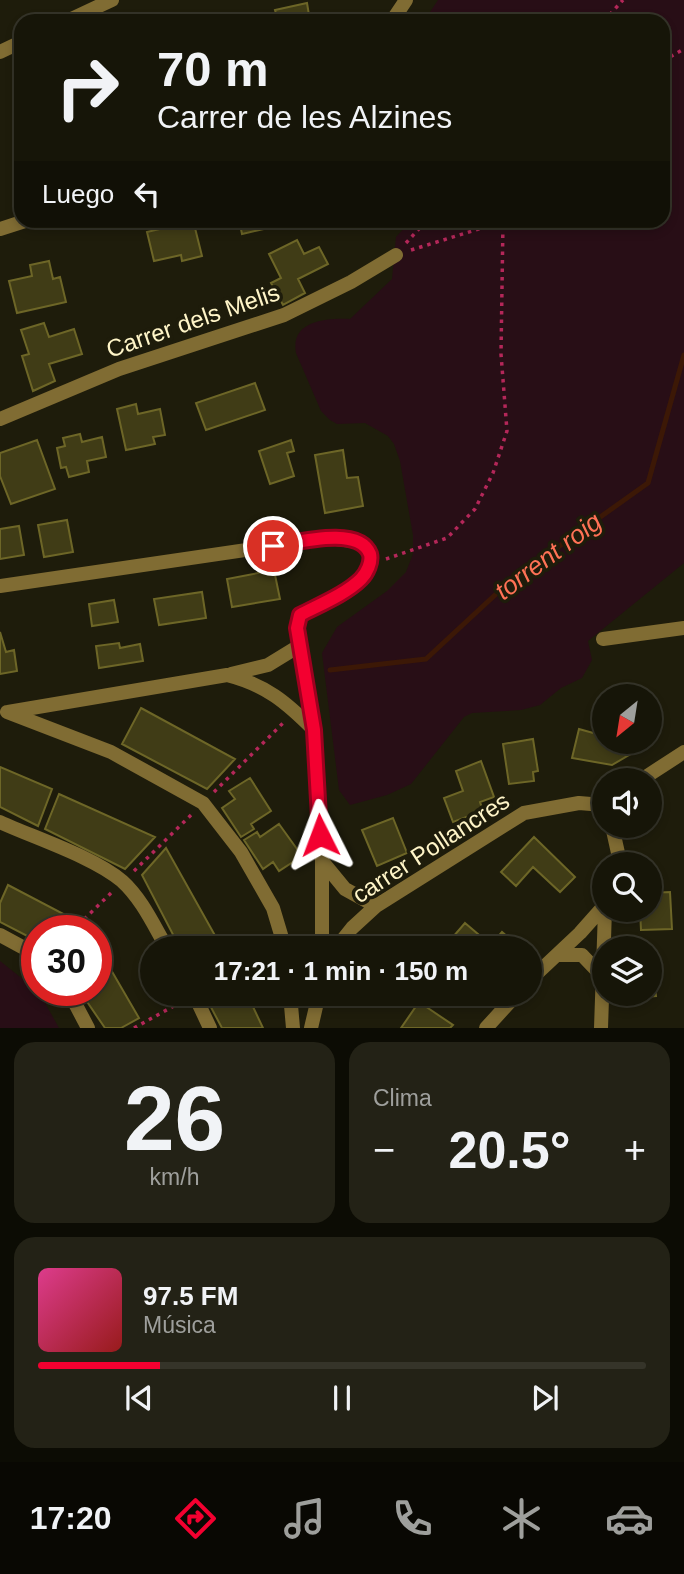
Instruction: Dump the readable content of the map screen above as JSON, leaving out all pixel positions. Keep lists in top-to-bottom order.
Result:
{
  "streets": {
    "street": ["Carrer dels Melis", "carrer Pollancres"]
  },
  "water": ["torrent roig"],
  "north": "bottom left",
  "page": {
    "turn": ["70 m", "Carrer de les Alzines"],
    "then": "Luego",
    "limit": "30",
    "trip": "17:21 · 1 min · 150 m",
    "tile": [
      ["26", "km/h"],
      "Clima"
    ],
    "heat": ["−", "20.5°", "+"],
    "song": ["97.5 FM", "Música"],
    "tabs": "17:20"
  }
}
